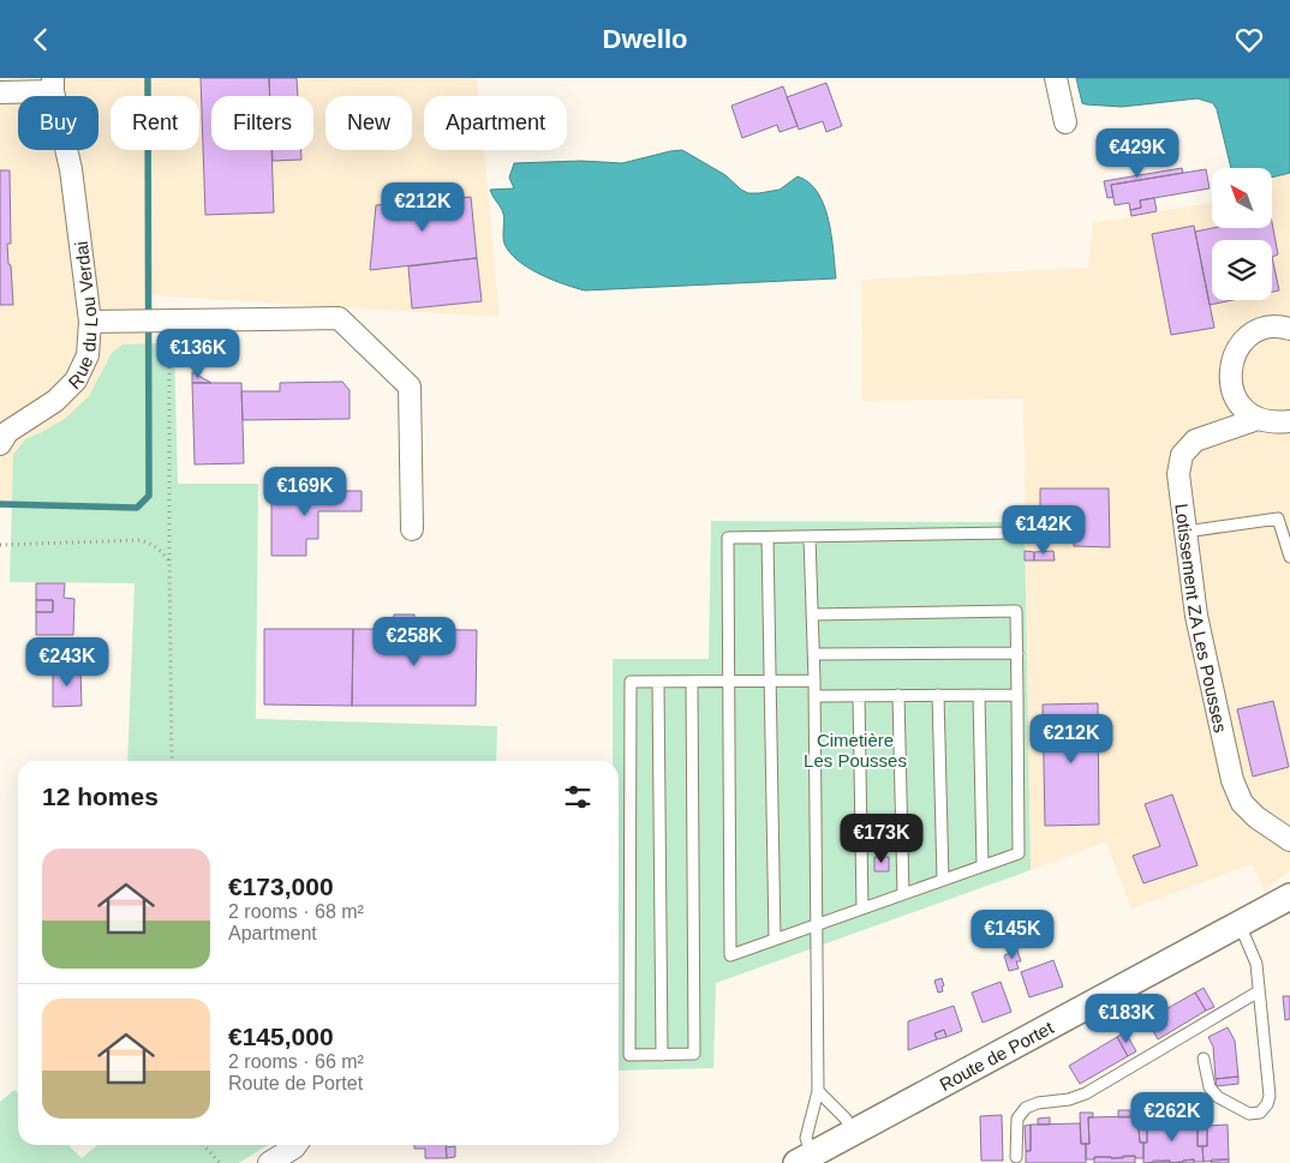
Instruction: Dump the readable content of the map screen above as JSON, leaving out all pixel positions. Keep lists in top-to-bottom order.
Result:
{
  "streets": {
    "street": ["Rue du Lou Verdai", "Lotissement ZA Les Pousses", "Route de Portet"]
  },
  "parks": ["Cimetière Les Pousses"],
  "north": "top left",
  "page": {
    "header": "Dwello",
    "chip": [
      "Buy",
      "Rent",
      "Filters",
      "New",
      "Apartment"
    ],
    "price": [
      "€429K",
      "€212K",
      "€136K",
      "€169K",
      "€142K",
      "€258K",
      "€243K",
      "€212K",
      "€173K",
      "€145K",
      "€183K",
      "€262K"
    ],
    "heading": "12 homes",
    "list": [
      {
        "name": "€173,000",
        "note": "2 rooms · 68 m² · Apartment"
      },
      {
        "name": "€145,000",
        "note": "2 rooms · 66 m² · Route de Portet"
      }
    ]
  }
}
